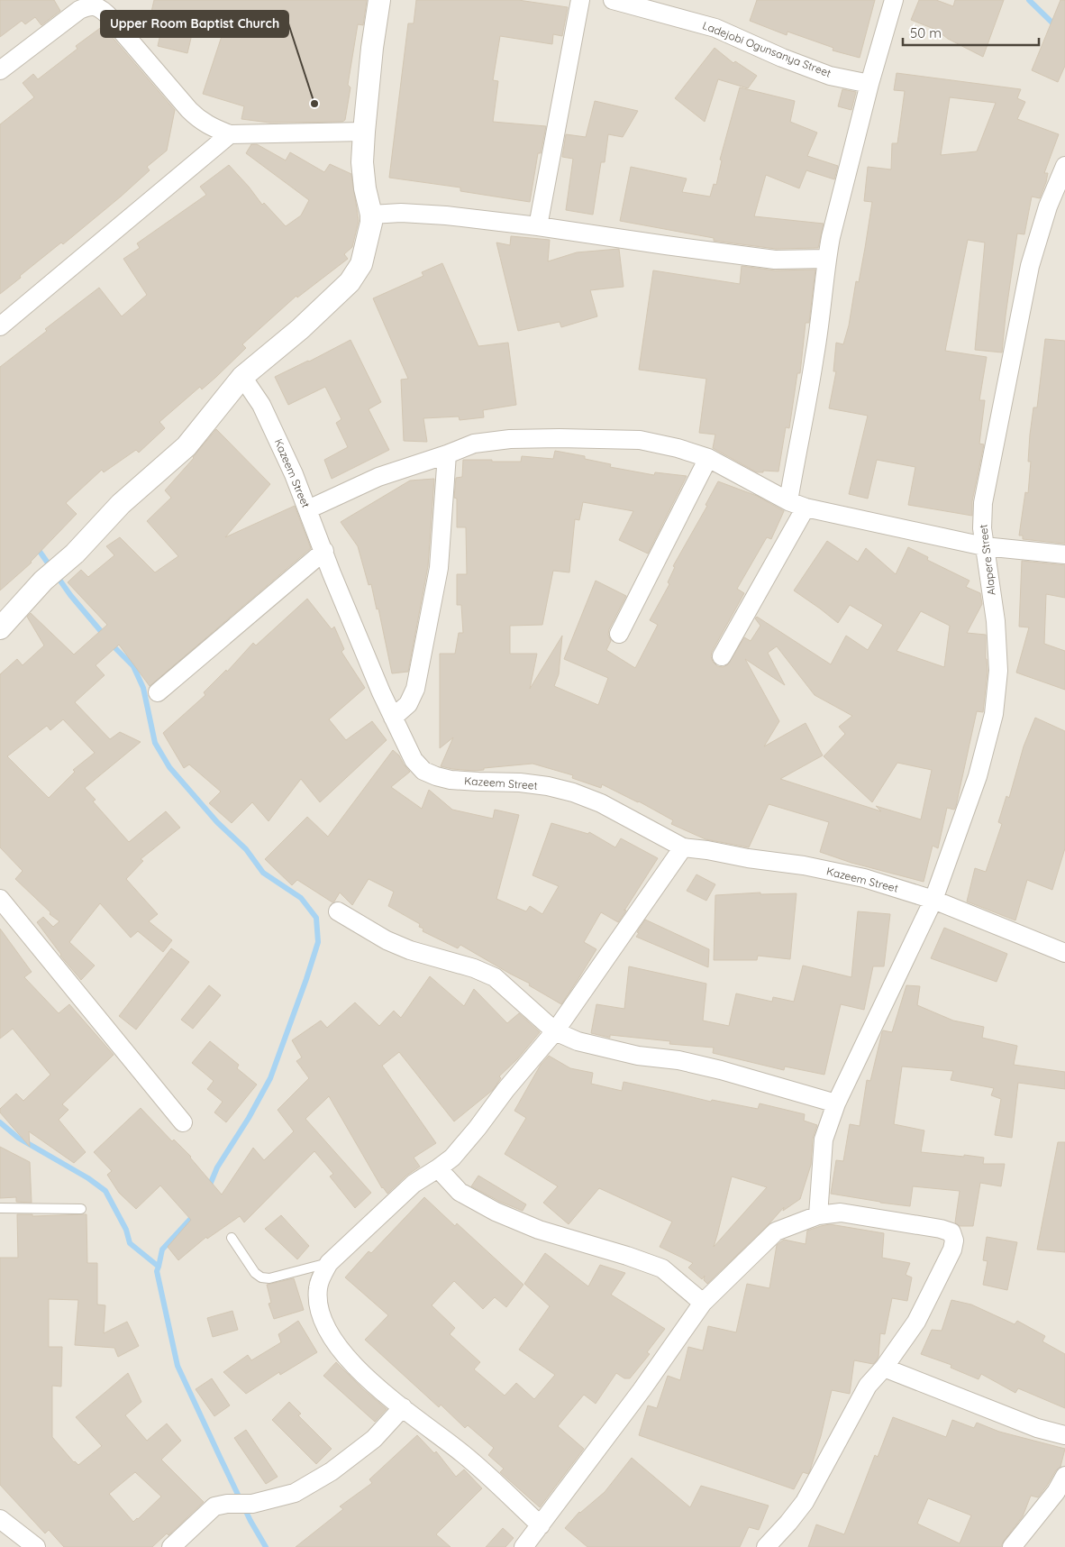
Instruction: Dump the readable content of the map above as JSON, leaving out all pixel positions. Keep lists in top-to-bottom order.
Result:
{
  "streets": {
    "street": ["Ladejobi Ogunsanya Street", "Kazeem Street", "Alapere Street"]
  },
  "crossings": [
    ["Kazeem Street", "Alapere Street"]
  ],
  "places": ["Upper Room Baptist Church"],
  "scale_bar": "50 m"
}
